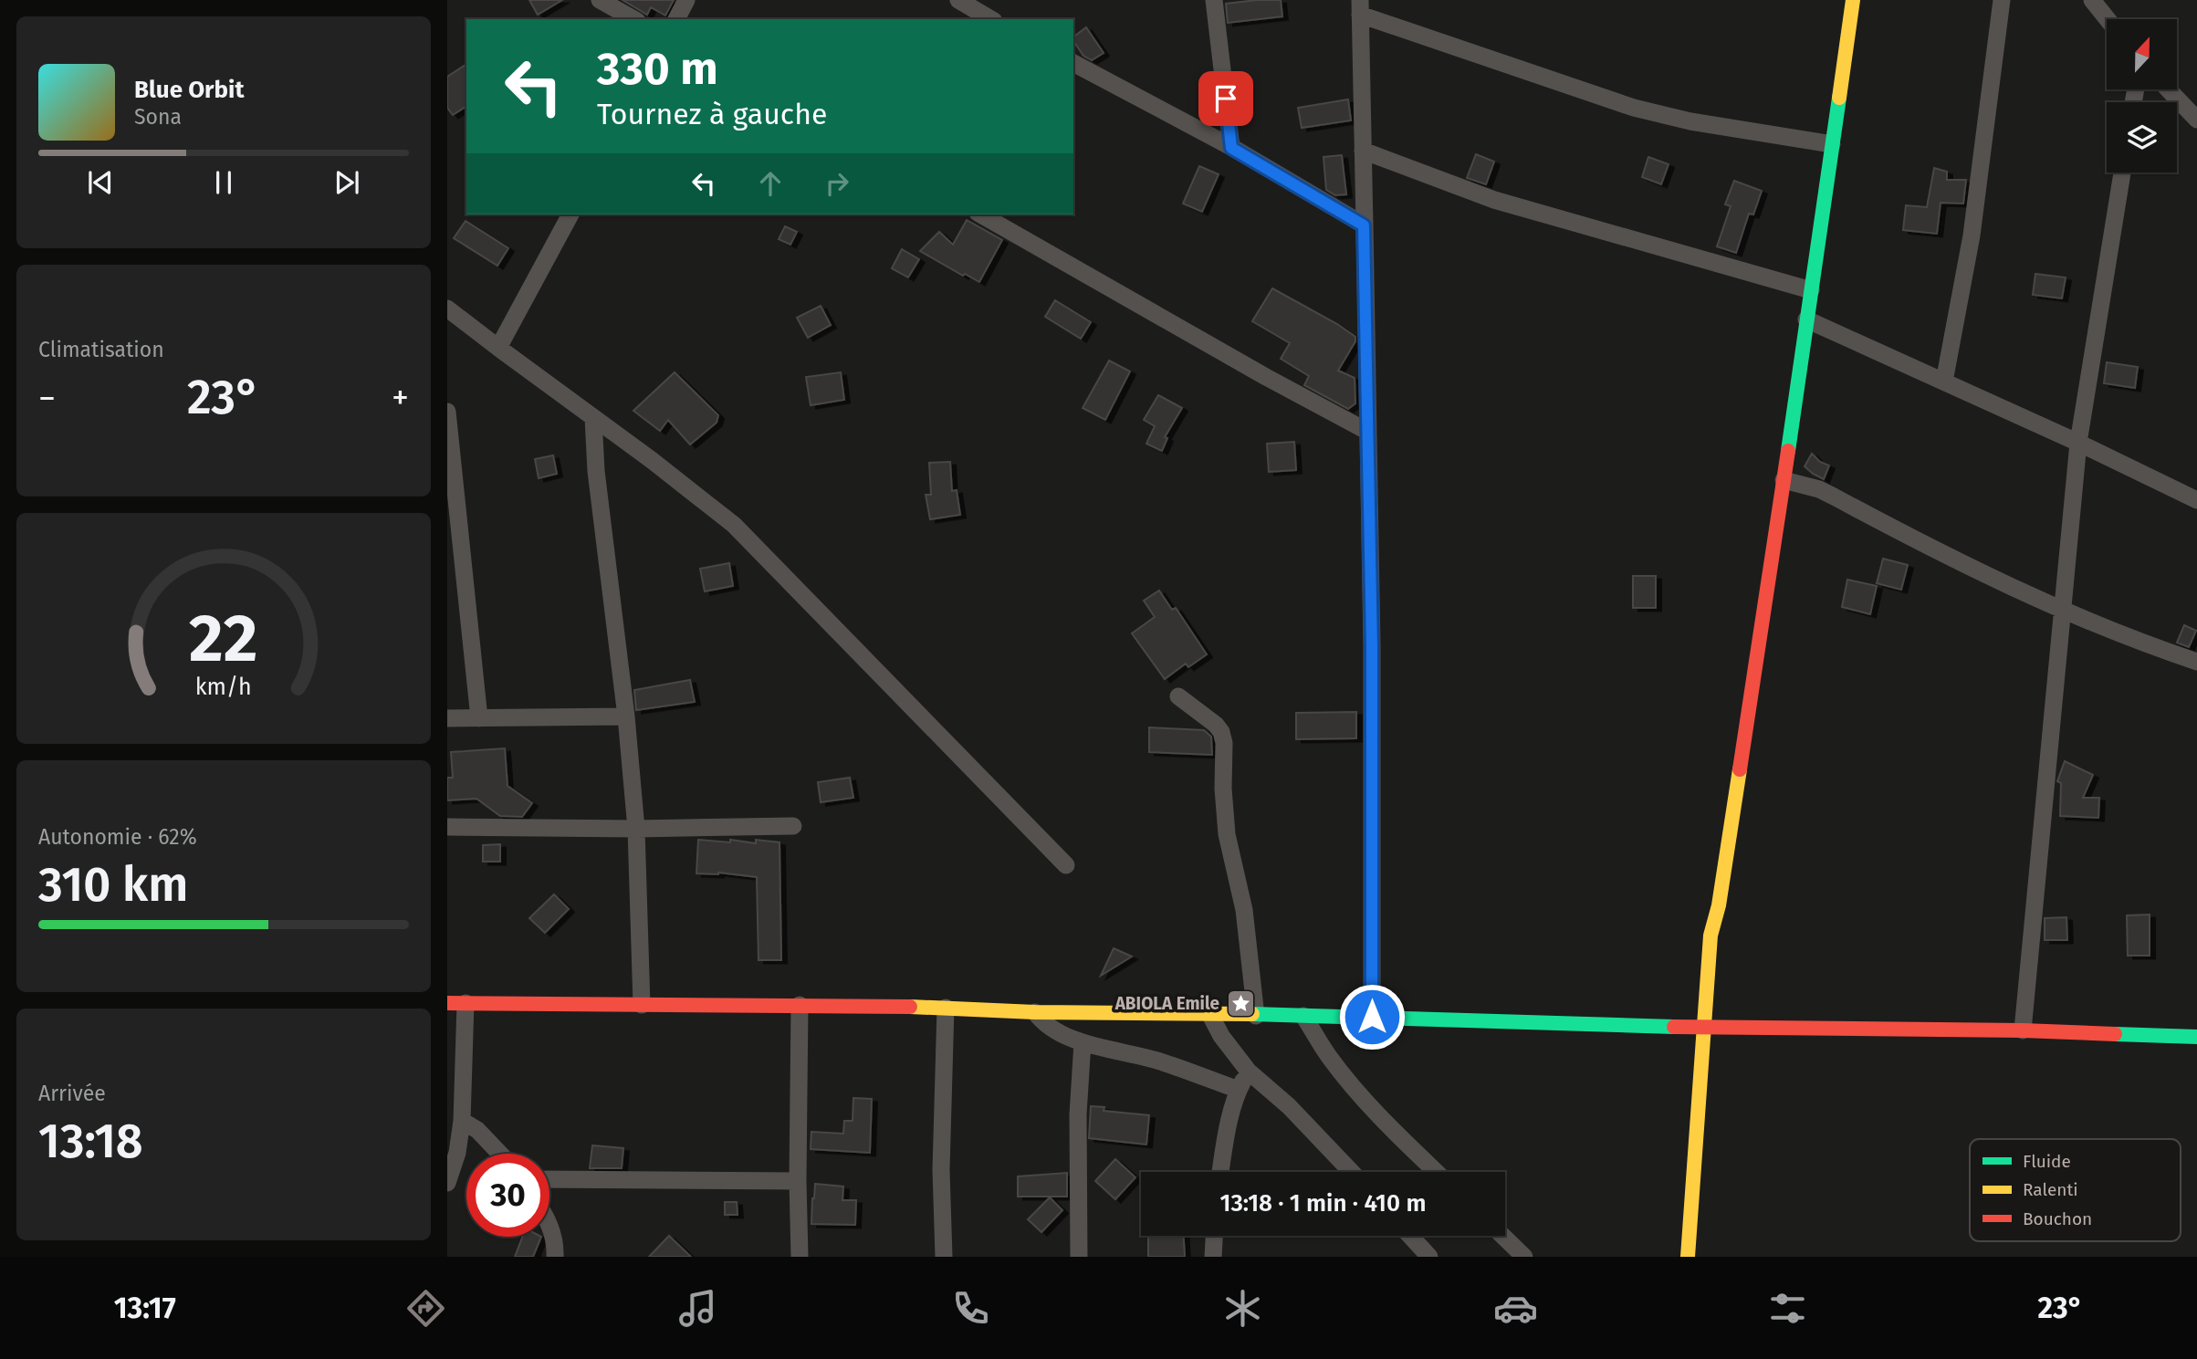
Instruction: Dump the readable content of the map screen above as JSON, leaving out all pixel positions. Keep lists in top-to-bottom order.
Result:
{
  "places": {
    "place": ["ABIOLA Emile"]
  },
  "legend": ["Fluide", "Ralenti", "Bouchon"],
  "north": "top",
  "page": {
    "turn": ["330 m", "Tournez à gauche"],
    "song": ["Blue Orbit", "Sona"],
    "tile": [
      "Climatisation",
      ["Autonomie · 62%", "310 km"],
      ["Arrivée", "13:18"]
    ],
    "heat": ["−", "23°", "+"],
    "limit": "30",
    "trip": "13:18 · 1 min · 410 m",
    "tabs": ["13:17", "23°"],
    "gauge": ["22", "km/h"]
  }
}
